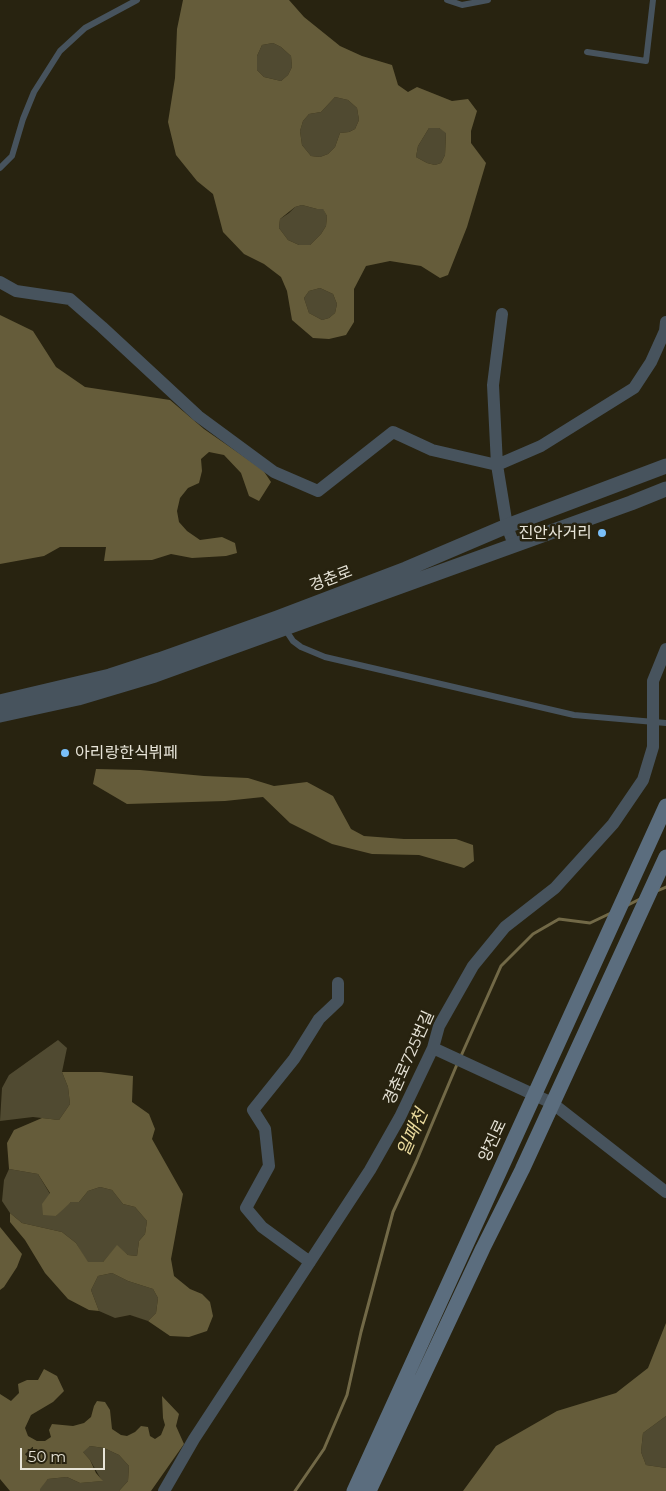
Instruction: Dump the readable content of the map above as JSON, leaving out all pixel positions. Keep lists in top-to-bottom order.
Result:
{
  "streets": {
    "main road": ["양진로"],
    "street": ["경춘로", "경춘로725번길"]
  },
  "water": ["일패천"],
  "places": ["진안사거리", "아리랑한식뷔페"],
  "scale_bar": "50 m"
}
